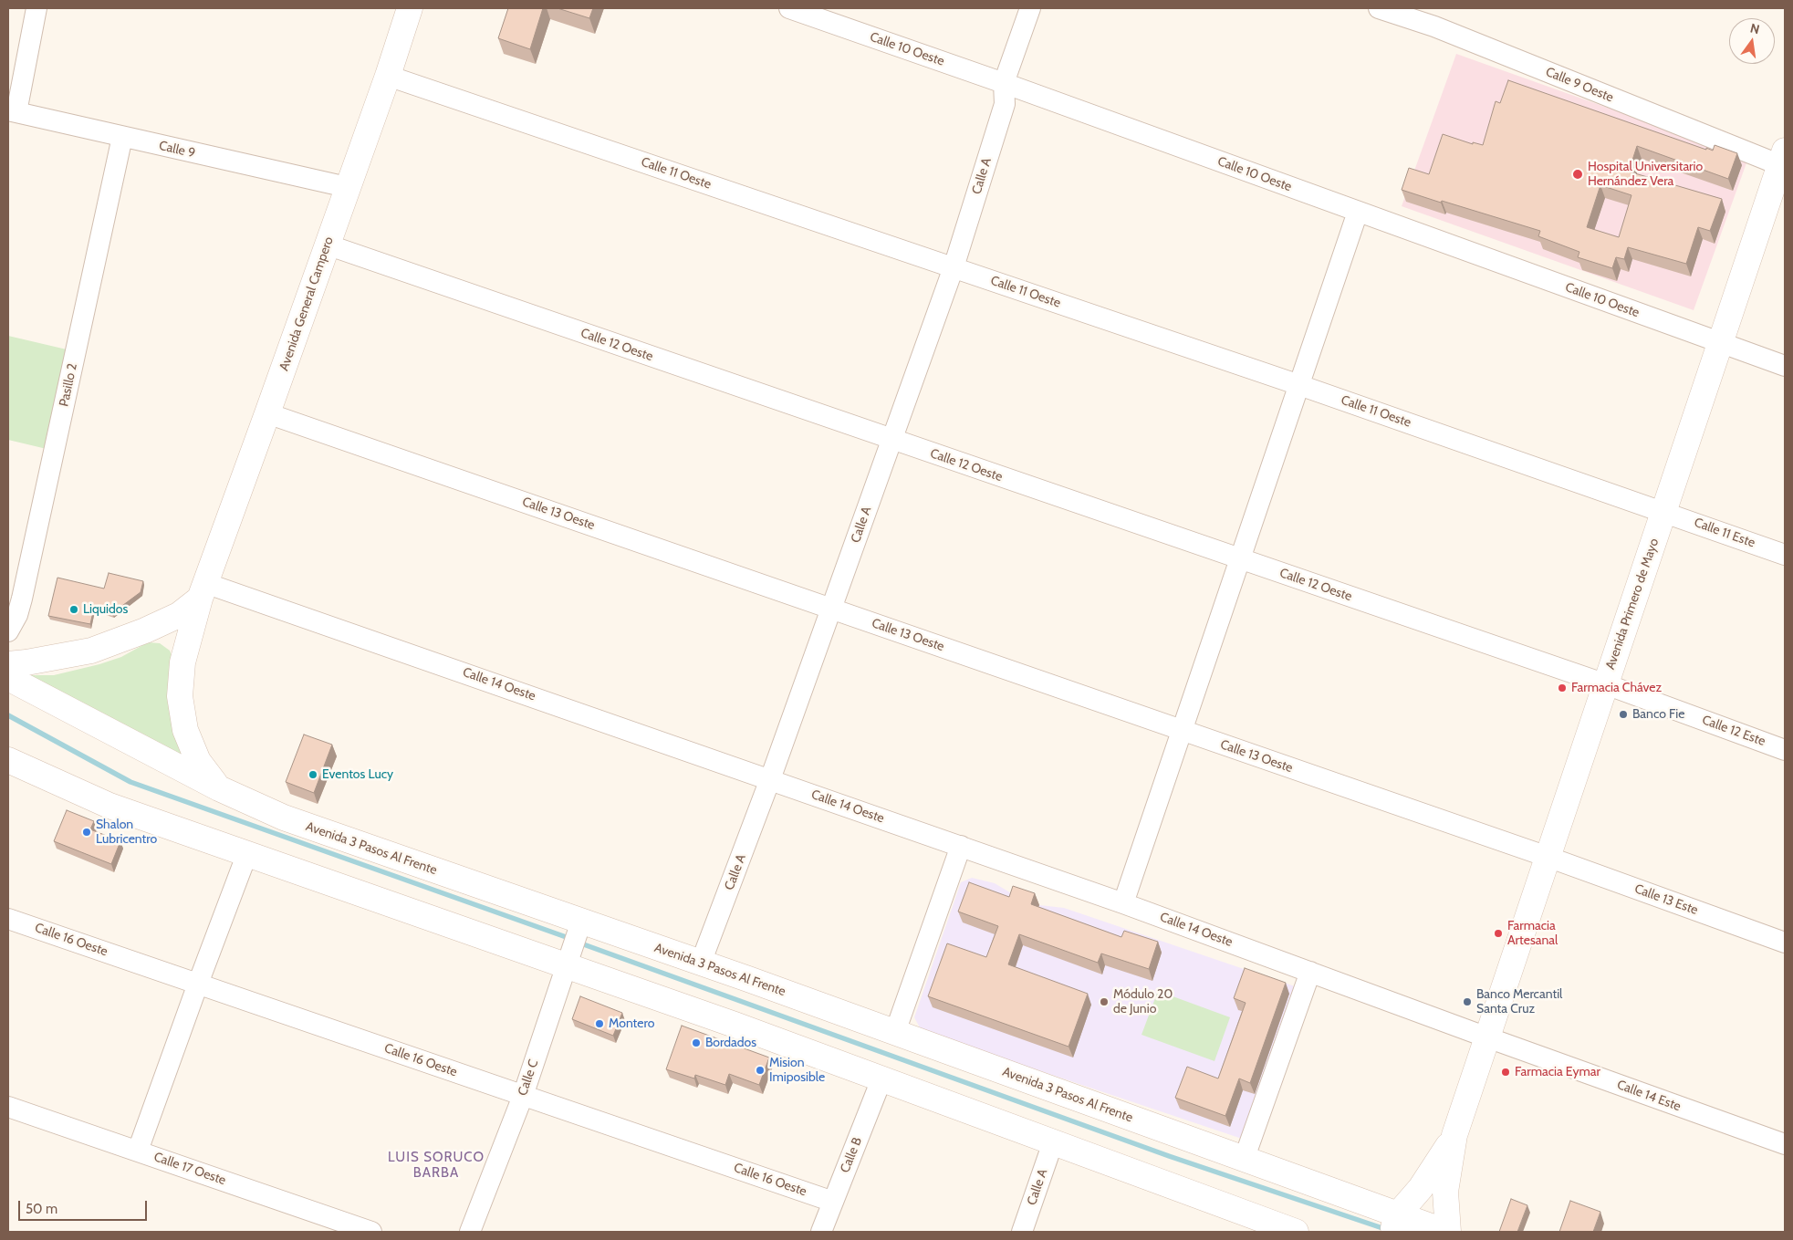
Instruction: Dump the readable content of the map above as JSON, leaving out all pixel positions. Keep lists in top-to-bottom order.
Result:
{
  "streets": {
    "main road": ["Avenida General Campero", "Avenida Primero de Mayo", "Avenida 3 Pasos Al Frente"],
    "street": [
      "Calle 10 Oeste",
      "Calle 9 Oeste",
      "Calle 9",
      "Calle 11 Oeste",
      "Calle A",
      "Calle 12 Oeste",
      "Pasillo 2",
      "Calle 13 Oeste",
      "Calle 11 Este",
      "Calle 14 Oeste",
      "Calle 12 Este",
      "Calle 13 Este",
      "Calle 16 Oeste",
      "Calle C",
      "Calle 14 Este",
      "Calle B",
      "Calle 17 Oeste"
    ]
  },
  "crossings": [
    ["Calle 10 Oeste", "Calle A"],
    ["Calle 10 Oeste", "Avenida Primero de Mayo"],
    ["Calle 9 Oeste", "Avenida Primero de Mayo"],
    ["Calle 9", "Avenida General Campero"],
    ["Calle 9", "Pasillo 2"],
    ["Calle 11 Oeste", "Calle A"],
    ["Calle 11 Oeste", "Avenida General Campero"],
    ["Calle 11 Oeste", "Calle 11 Este"],
    ["Calle 11 Oeste", "Avenida Primero de Mayo"],
    ["Calle A", "Calle 12 Oeste"],
    ["Calle A", "Calle 13 Oeste"],
    ["Calle A", "Calle 14 Oeste"],
    ["Calle A", "Avenida 3 Pasos Al Frente"],
    ["Avenida General Campero", "Calle 12 Oeste"],
    ["Avenida General Campero", "Calle 13 Oeste"],
    ["Avenida General Campero", "Calle 14 Oeste"],
    ["Avenida General Campero", "Avenida 3 Pasos Al Frente"],
    ["Calle 12 Oeste", "Avenida Primero de Mayo"],
    ["Calle 12 Oeste", "Calle 12 Este"],
    ["Calle 13 Oeste", "Avenida Primero de Mayo"],
    ["Calle 13 Oeste", "Calle 13 Este"],
    ["Calle 11 Este", "Avenida Primero de Mayo"],
    ["Avenida Primero de Mayo", "Calle 14 Oeste"],
    ["Avenida Primero de Mayo", "Calle 12 Este"],
    ["Avenida Primero de Mayo", "Avenida 3 Pasos Al Frente"],
    ["Avenida Primero de Mayo", "Calle 13 Este"],
    ["Avenida Primero de Mayo", "Calle 14 Este"],
    ["Calle 14 Oeste", "Calle 14 Este"],
    ["Avenida 3 Pasos Al Frente", "Calle C"],
    ["Avenida 3 Pasos Al Frente", "Calle B"],
    ["Calle 16 Oeste", "Calle C"],
    ["Calle 16 Oeste", "Calle B"]
  ],
  "districts": ["LUIS SORUCO BARBA"],
  "places": [
    "Hospital Universitario Hernández Vera",
    "Liquidos",
    "Farmacia Chávez",
    "Banco Fie",
    "Eventos Lucy",
    "Shalon Lubricentro",
    "Farmacia Artesanal",
    "Módulo 20 de Junio",
    "Banco Mercantil Santa Cruz",
    "Montero",
    "Bordados",
    "Mision Imiposible",
    "Farmacia Eymar"
  ],
  "scale_bar": "50 m",
  "north": "top"
}
